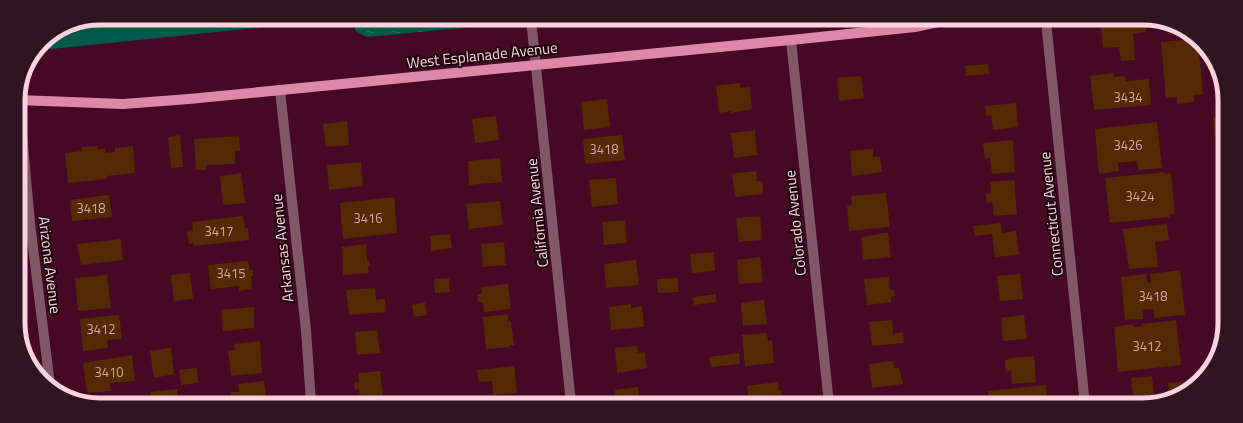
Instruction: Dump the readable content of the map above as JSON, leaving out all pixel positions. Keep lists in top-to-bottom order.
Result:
{
  "streets": {
    "main road": ["West Esplanade Avenue"],
    "street": [
      "California Avenue",
      "Connecticut Avenue",
      "Colorado Avenue",
      "Arkansas Avenue",
      "Arizona Avenue"
    ]
  },
  "crossings": [
    ["West Esplanade Avenue", "California Avenue"],
    ["West Esplanade Avenue", "Colorado Avenue"],
    ["West Esplanade Avenue", "Arkansas Avenue"]
  ],
  "house_numbers": [
    "3434",
    "3426",
    "3418",
    "3424",
    "3418",
    "3416",
    "3417",
    "3415",
    "3418",
    "3412",
    "3412",
    "3410"
  ]
}
